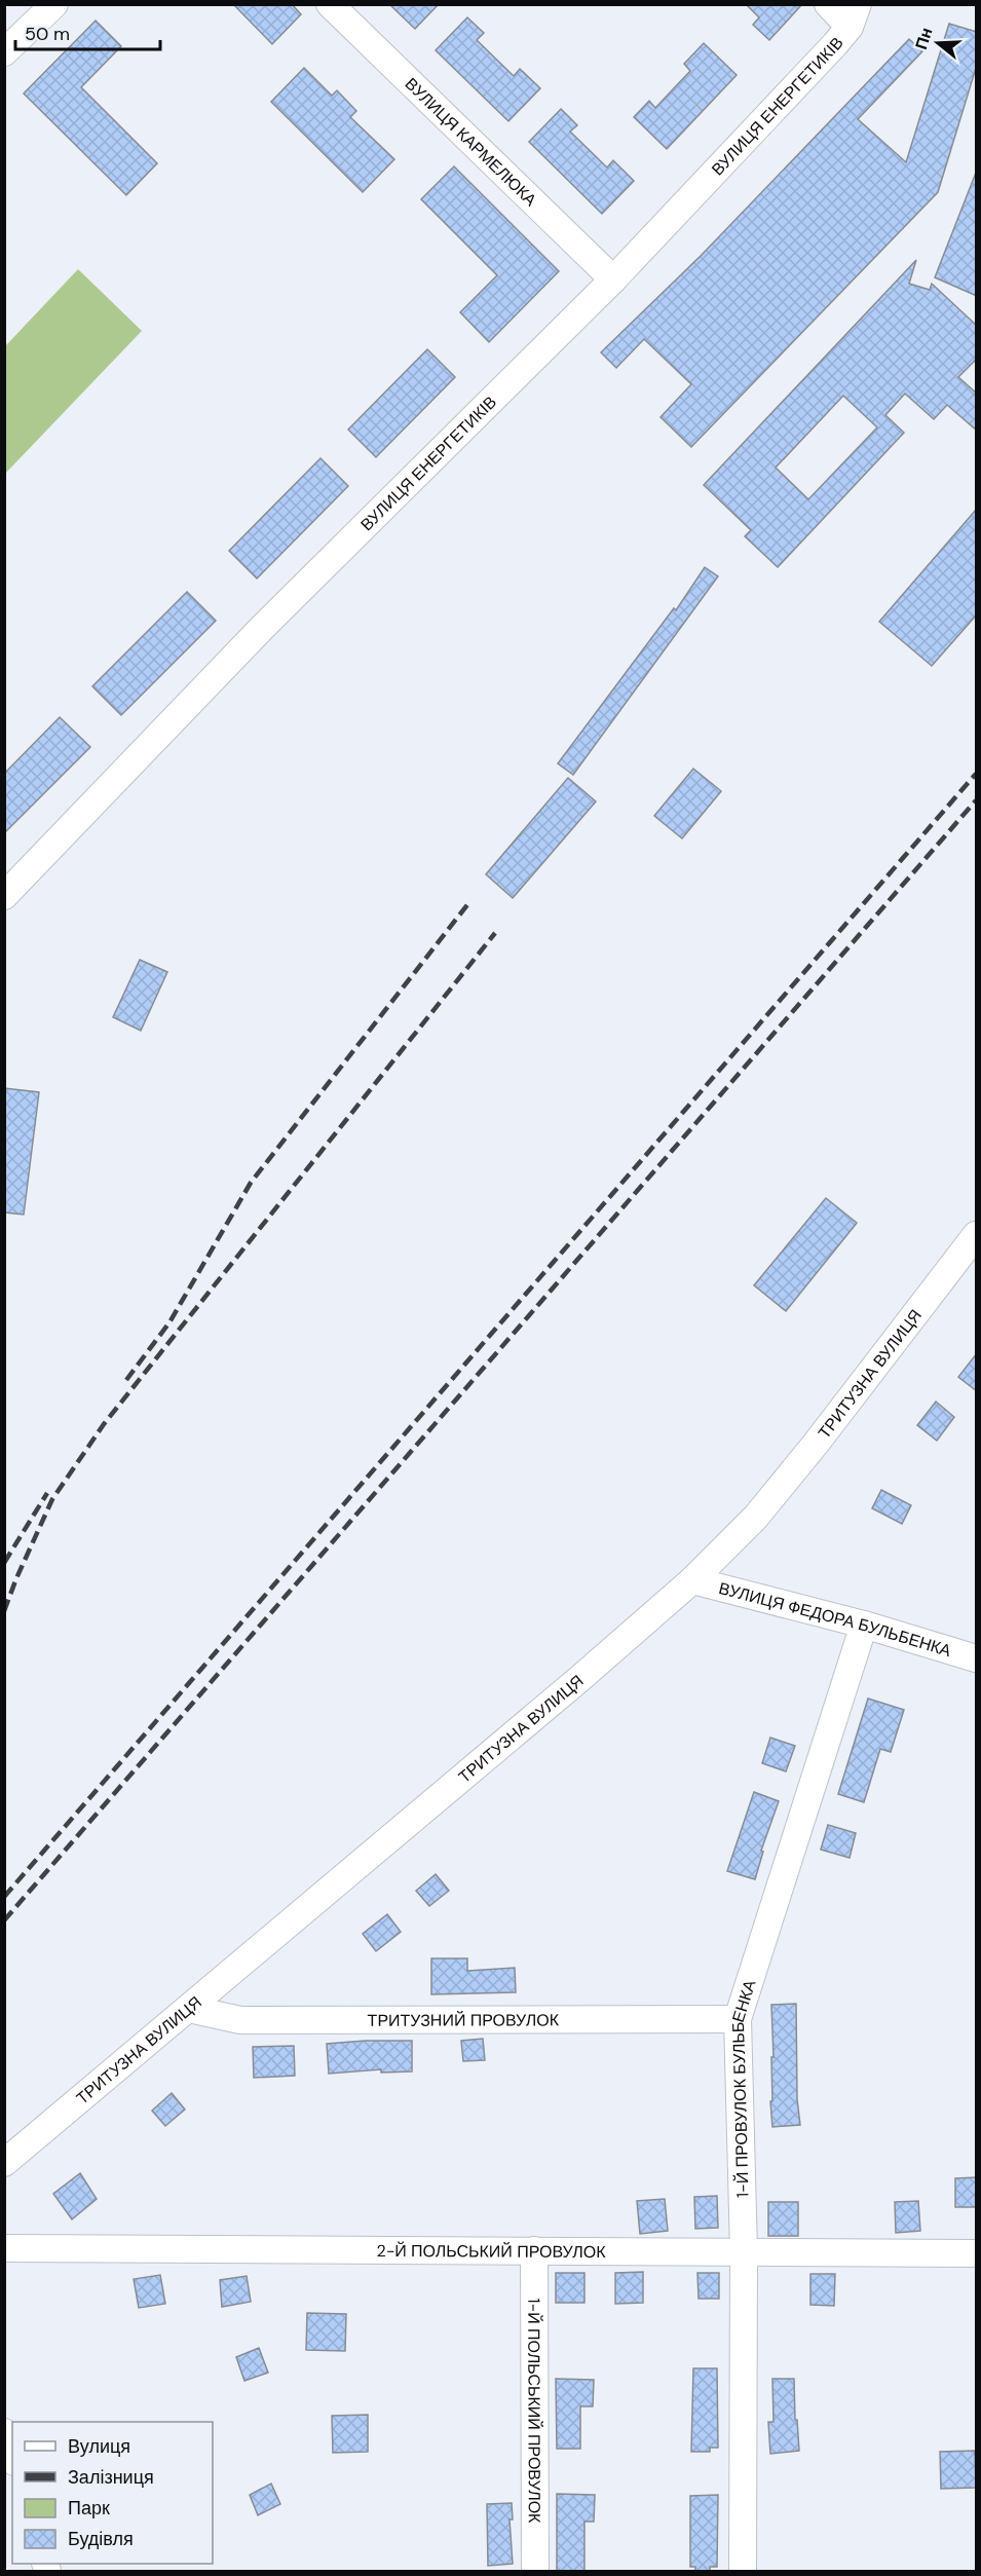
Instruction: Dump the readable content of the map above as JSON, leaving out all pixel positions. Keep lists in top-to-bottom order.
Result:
{
  "streets": {
    "street": [
      "ВУЛИЦЯ ЕНЕРГЕТИКІВ",
      "ВУЛИЦЯ КАРМЕЛЮКА",
      "ТРИТУЗНА ВУЛИЦЯ",
      "ВУЛИЦЯ ФЕДОРА БУЛЬБЕНКА",
      "ТРИТУЗНИЙ ПРОВУЛОК",
      "1-Й ПРОВУЛОК БУЛЬБЕНКА",
      "2-Й ПОЛЬСЬКИЙ ПРОВУЛОК",
      "1-Й ПОЛЬСЬКИЙ ПРОВУЛОК"
    ]
  },
  "crossings": [
    ["ВУЛИЦЯ ЕНЕРГЕТИКІВ", "ВУЛИЦЯ КАРМЕЛЮКА"],
    ["ТРИТУЗНА ВУЛИЦЯ", "ВУЛИЦЯ ФЕДОРА БУЛЬБЕНКА"],
    ["ТРИТУЗНА ВУЛИЦЯ", "ТРИТУЗНИЙ ПРОВУЛОК"],
    ["ВУЛИЦЯ ФЕДОРА БУЛЬБЕНКА", "1-Й ПРОВУЛОК БУЛЬБЕНКА"],
    ["ТРИТУЗНИЙ ПРОВУЛОК", "1-Й ПРОВУЛОК БУЛЬБЕНКА"],
    ["1-Й ПРОВУЛОК БУЛЬБЕНКА", "2-Й ПОЛЬСЬКИЙ ПРОВУЛОК"],
    ["2-Й ПОЛЬСЬКИЙ ПРОВУЛОК", "1-Й ПОЛЬСЬКИЙ ПРОВУЛОК"]
  ],
  "legend": [
    "Вулиця",
    "Залізниця",
    "Парк",
    "Будівля"
  ],
  "scale_bar": "50 m",
  "north": "left"
}
